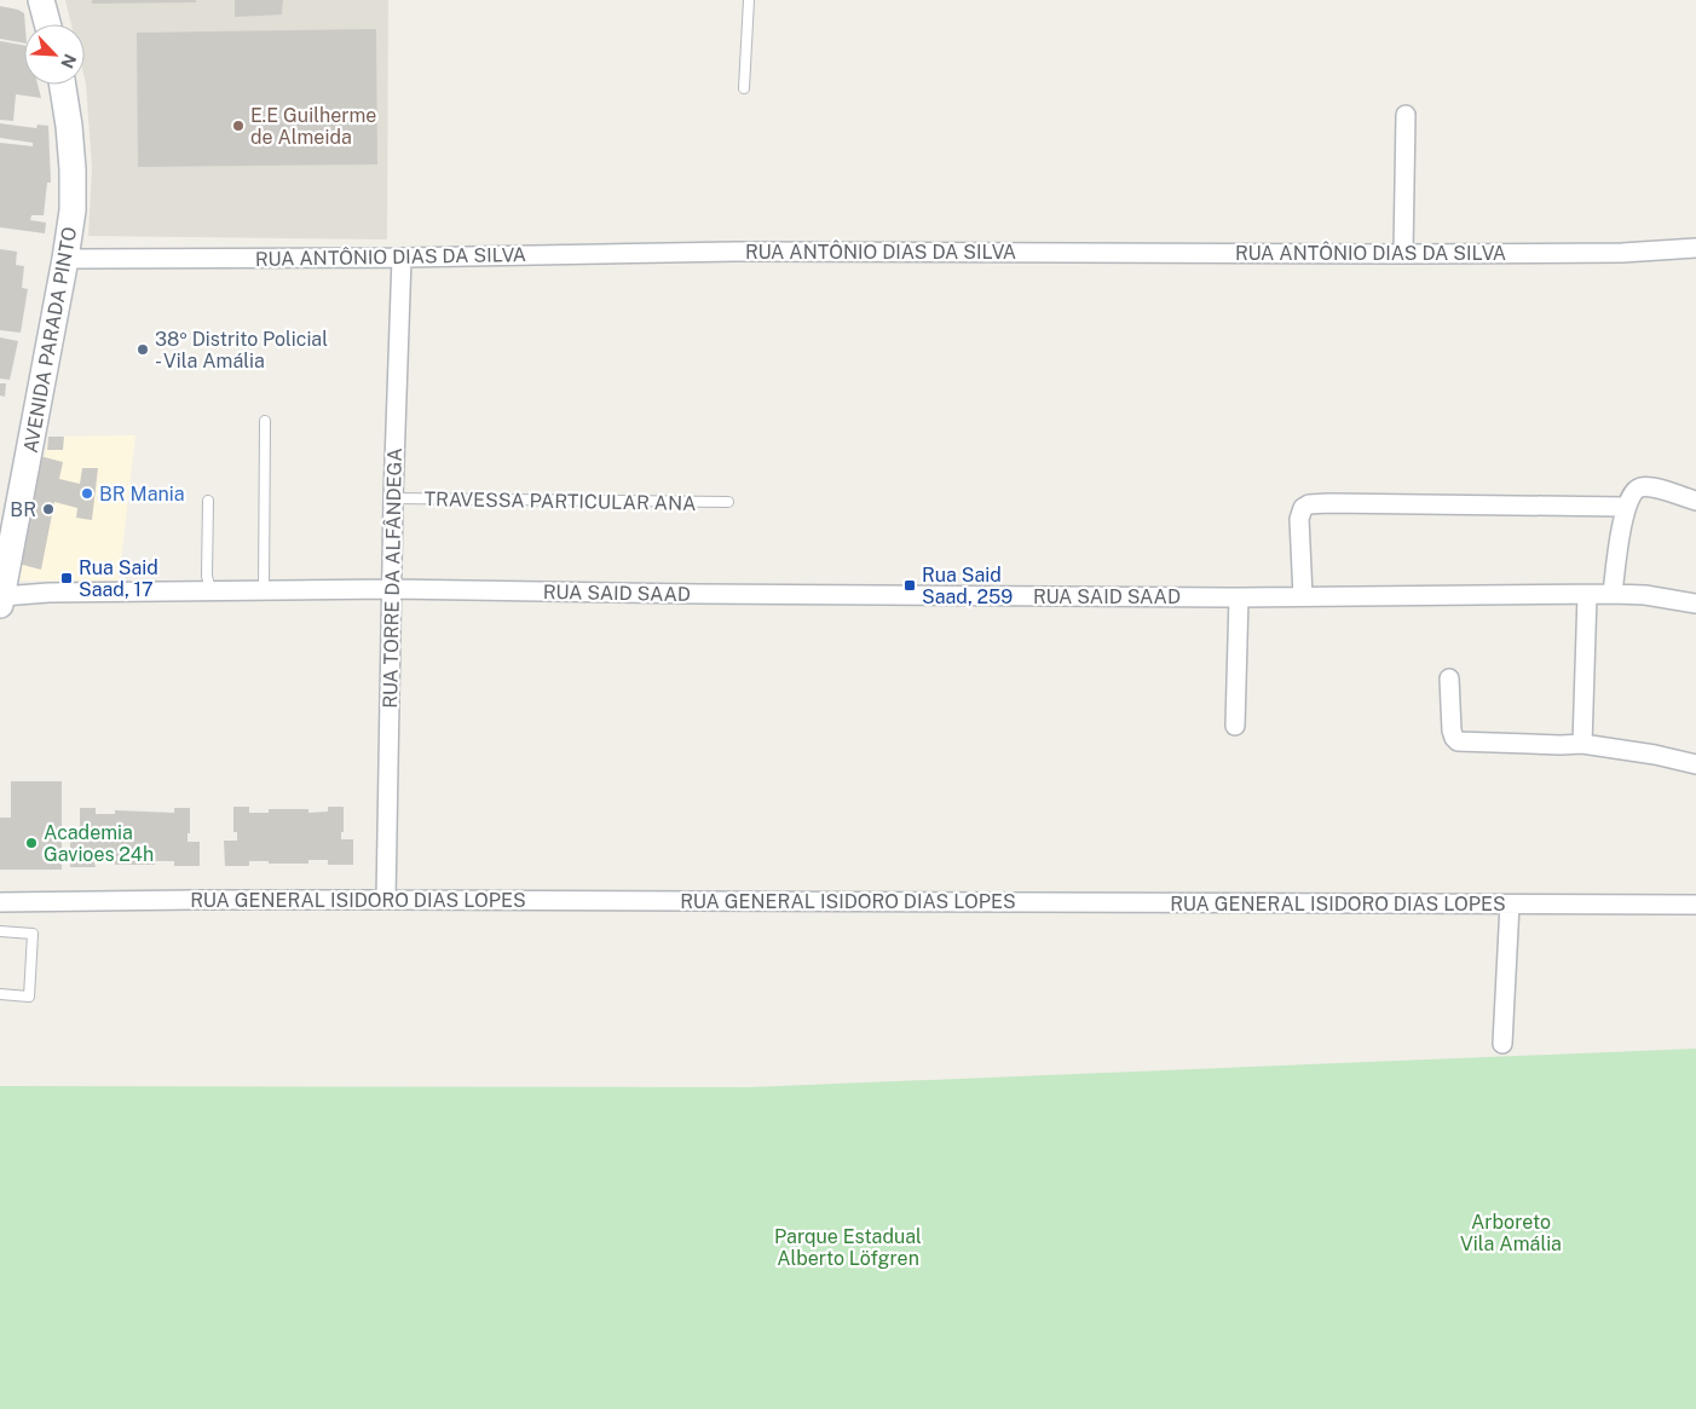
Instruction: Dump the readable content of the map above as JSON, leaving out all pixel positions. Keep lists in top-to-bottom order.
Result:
{
  "streets": {
    "main road": ["AVENIDA PARADA PINTO"],
    "street": [
      "RUA ANTÔNIO DIAS DA SILVA",
      "RUA TORRE DA ALFÂNDEGA",
      "RUA SAID SAAD",
      "RUA GENERAL ISIDORO DIAS LOPES"
    ],
    "lane": ["TRAVESSA PARTICULAR ANA"]
  },
  "crossings": [
    ["RUA ANTÔNIO DIAS DA SILVA", "AVENIDA PARADA PINTO"],
    ["RUA ANTÔNIO DIAS DA SILVA", "RUA TORRE DA ALFÂNDEGA"],
    ["AVENIDA PARADA PINTO", "RUA SAID SAAD"],
    ["TRAVESSA PARTICULAR ANA", "RUA TORRE DA ALFÂNDEGA"],
    ["RUA TORRE DA ALFÂNDEGA", "RUA SAID SAAD"],
    ["RUA TORRE DA ALFÂNDEGA", "RUA GENERAL ISIDORO DIAS LOPES"]
  ],
  "parks": ["Arboreto Vila Amália", "Parque Estadual Alberto Löfgren"],
  "places": {
    "other": [
      "E.E Guilherme de Almeida",
      "38º Distrito Policial - Vila Amália",
      "BR Mania",
      "BR",
      "Academia Gavioes 24h"
    ],
    "transit": ["Rua Said Saad, 17", "Rua Said Saad, 259"]
  },
  "north": "bottom right"
}
